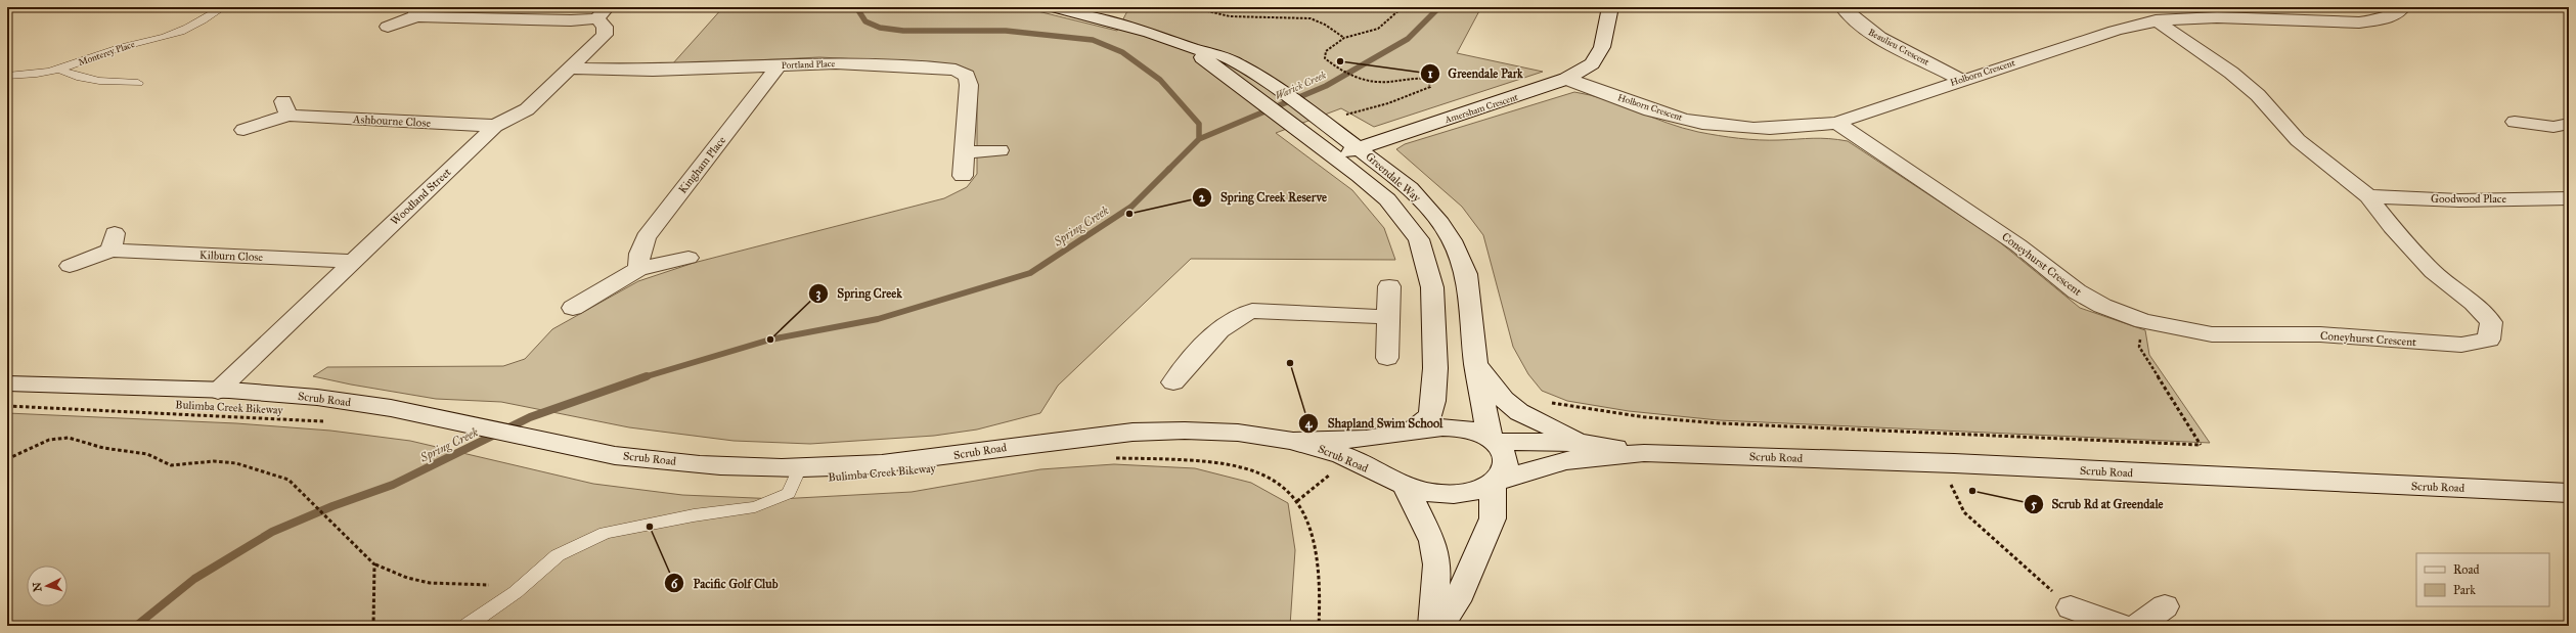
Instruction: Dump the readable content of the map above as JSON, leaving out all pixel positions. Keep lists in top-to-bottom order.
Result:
{
  "streets": {
    "street": [
      "Beaulieu Crescent",
      "Portland Place",
      "Holborn Crescent",
      "Amersham Crescent",
      "Ashbourne Close",
      "Kingham Place",
      "Greendale Way",
      "Woodland Street",
      "Goodwood Place",
      "Kilburn Close",
      "Coneyhurst Crescent",
      "Scrub Road"
    ],
    "lane": ["Monterey Place"],
    "path": ["Bulimba Creek Bikeway"]
  },
  "crossings": [
    ["Beaulieu Crescent", "Holborn Crescent"],
    ["Portland Place", "Kingham Place"],
    ["Portland Place", "Woodland Street"],
    ["Holborn Crescent", "Amersham Crescent"],
    ["Holborn Crescent", "Coneyhurst Crescent"],
    ["Amersham Crescent", "Greendale Way"],
    ["Ashbourne Close", "Woodland Street"],
    ["Greendale Way", "Scrub Road"],
    ["Woodland Street", "Kilburn Close"],
    ["Woodland Street", "Scrub Road"],
    ["Goodwood Place", "Coneyhurst Crescent"]
  ],
  "water": ["Warick Creek", "Spring Creek"],
  "places": [
    "Greendale Park",
    "Spring Creek Reserve",
    "Spring Creek",
    "Shapland Swim School",
    "Scrub Rd at Greendale",
    "Pacific Golf Club"
  ],
  "legend": ["Road", "Park"],
  "north": "left"
}
